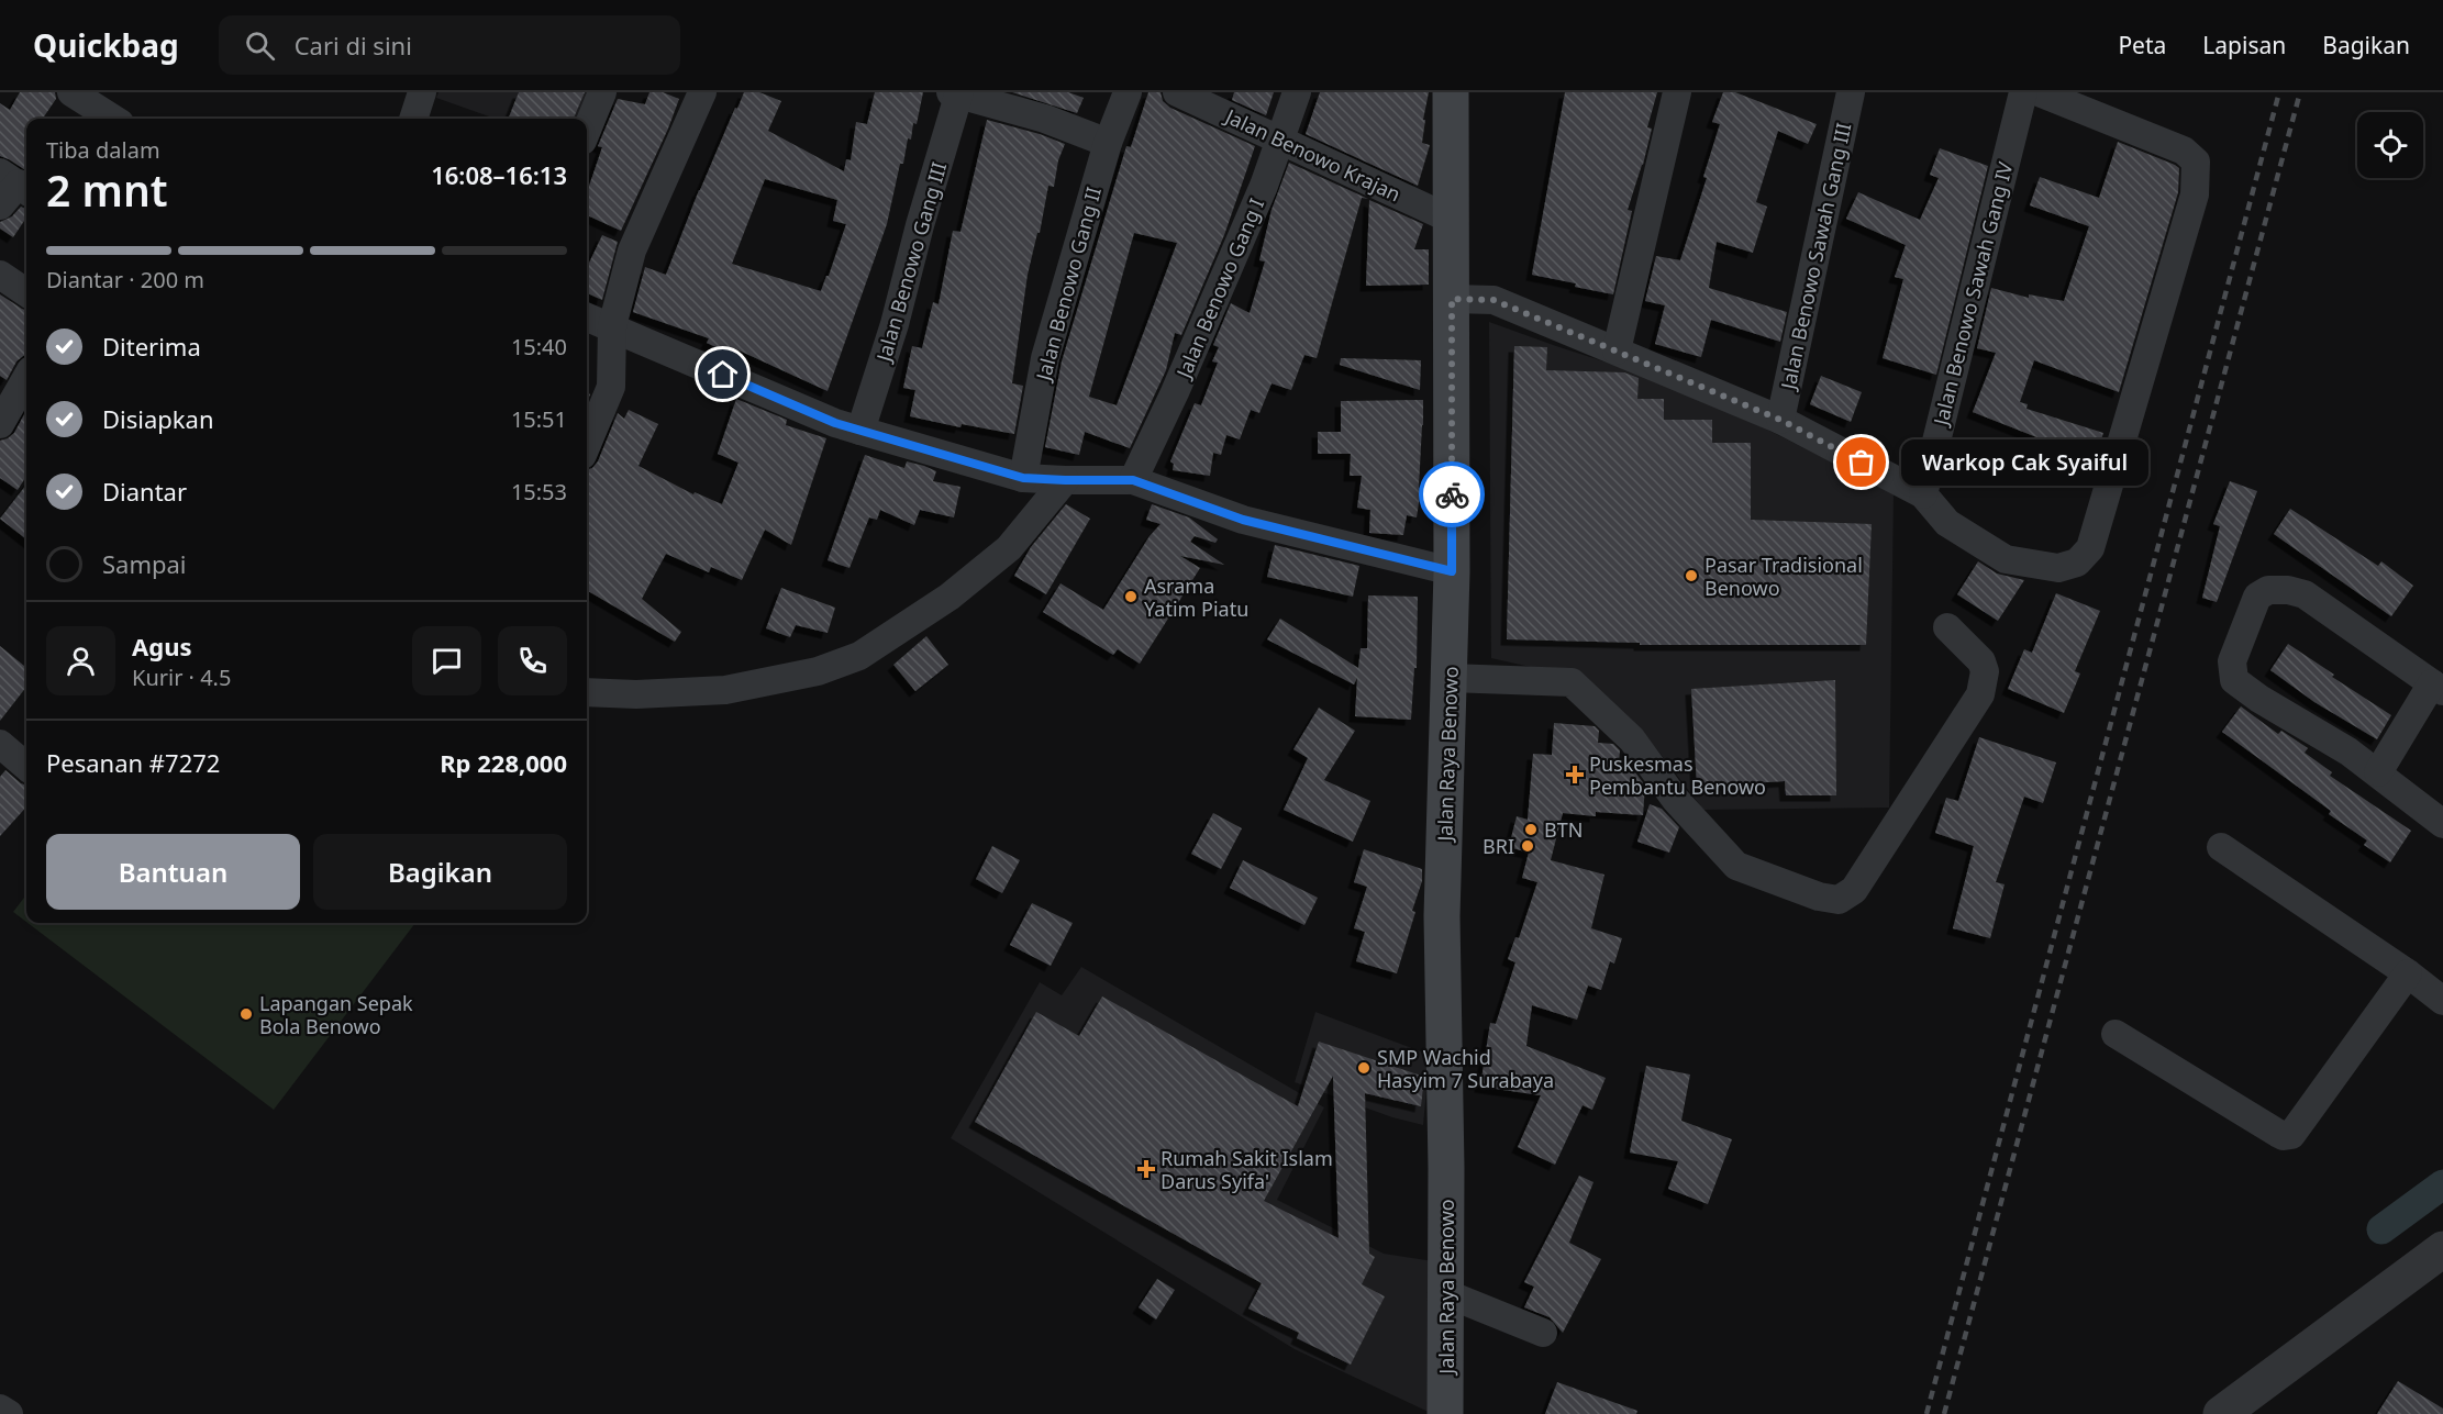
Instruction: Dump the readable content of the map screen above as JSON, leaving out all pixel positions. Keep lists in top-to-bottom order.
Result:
{
  "streets": {
    "main road": ["Jalan Raya Benowo"],
    "street": [
      "Jalan Benowo Krajan",
      "Jalan Benowo Sawah Gang III",
      "Jalan Benowo Gang III",
      "Jalan Benowo Gang II",
      "Jalan Benowo Gang I",
      "Jalan Benowo Sawah Gang IV"
    ]
  },
  "crossings": [
    ["Jalan Benowo Krajan", "Jalan Benowo Gang I"],
    ["Jalan Benowo Krajan", "Jalan Raya Benowo"]
  ],
  "places": {
    "other": [
      "Warkop Cak Syaiful",
      "Pasar Tradisional Benowo",
      "Asrama Yatim Piatu",
      "BTN",
      "BRI",
      "Lapangan Sepak Bola Benowo",
      "SMP Wachid Hasyim 7 Surabaya"
    ],
    "health": ["Puskesmas Pembantu Benowo", "Rumah Sakit Islam Darus Syifa'"]
  },
  "page": {
    "header": "Quickbag",
    "search": "Cari di sini",
    "nav": ["Peta", "Lapisan", "Bagikan"],
    "heading": ["2 mnt", "Tiba dalam", "16:08–16:13"],
    "panel": [
      "Agus",
      "Kurir · 4.5",
      "Pesanan #7272",
      "Rp 228,000"
    ],
    "bar": "Diantar · 200 m",
    "list": [
      ["Diterima", "15:40"],
      ["Disiapkan", "15:51"],
      ["Diantar", "15:53"],
      "Sampai"
    ],
    "bubble": "Warkop Cak Syaiful",
    "buttons": ["Bantuan", "Bagikan"]
  }
}
